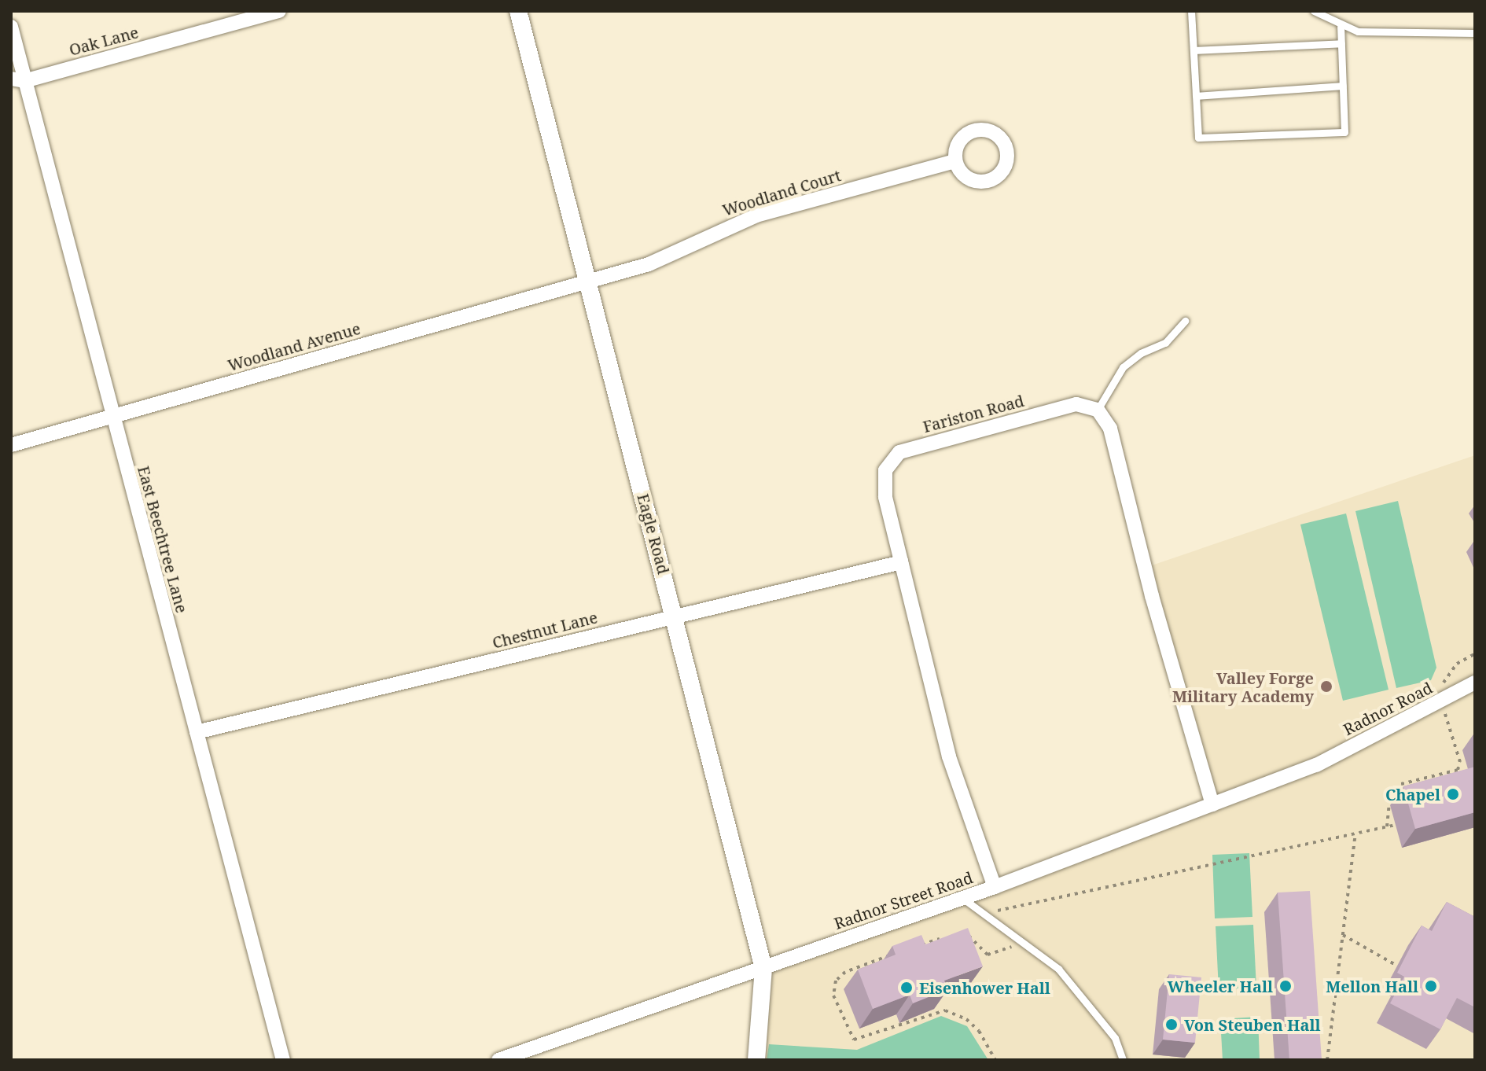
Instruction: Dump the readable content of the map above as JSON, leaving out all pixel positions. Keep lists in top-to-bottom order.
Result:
{
  "streets": {
    "street": [
      "Oak Lane",
      "Woodland Court",
      "Woodland Avenue",
      "Fariston Road",
      "Eagle Road",
      "East Beechtree Lane",
      "Chestnut Lane",
      "Radnor Road",
      "Radnor Street Road"
    ]
  },
  "crossings": [
    ["Oak Lane", "East Beechtree Lane"],
    ["Woodland Court", "Woodland Avenue"],
    ["Woodland Court", "Eagle Road"],
    ["Woodland Avenue", "Eagle Road"],
    ["Woodland Avenue", "East Beechtree Lane"],
    ["Fariston Road", "Chestnut Lane"],
    ["Fariston Road", "Radnor Street Road"],
    ["Eagle Road", "Chestnut Lane"],
    ["Eagle Road", "Radnor Street Road"],
    ["East Beechtree Lane", "Chestnut Lane"],
    ["Radnor Road", "Radnor Street Road"]
  ],
  "places": [
    "Valley Forge Military Academy",
    "Chapel",
    "Wheeler Hall",
    "Mellon Hall",
    "Eisenhower Hall",
    "Von Steuben Hall"
  ]
}
